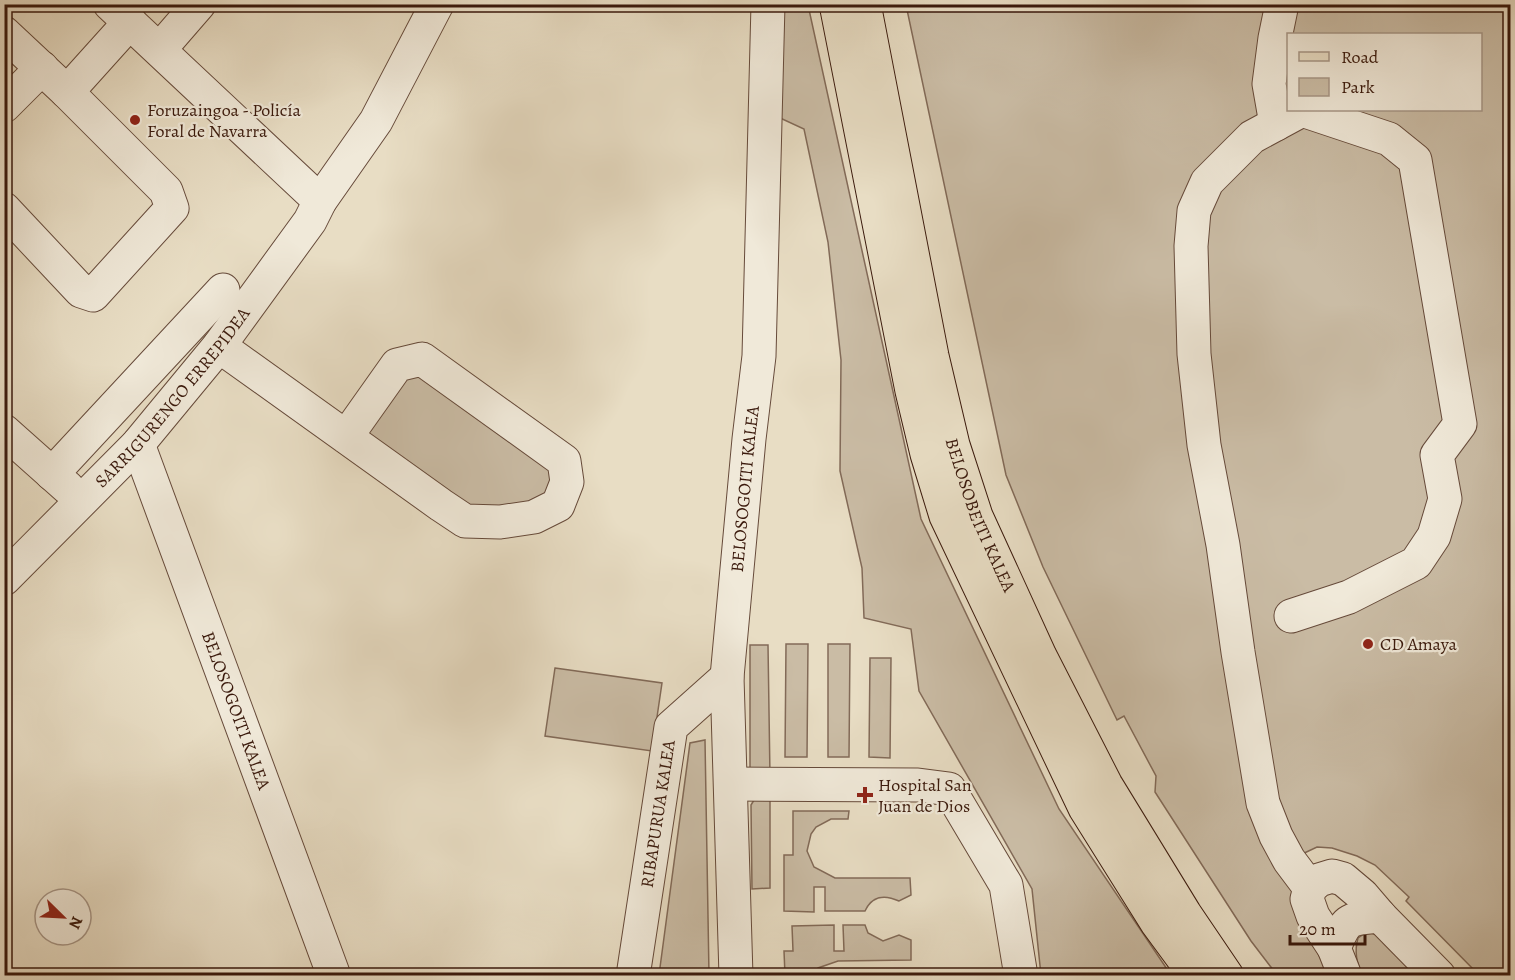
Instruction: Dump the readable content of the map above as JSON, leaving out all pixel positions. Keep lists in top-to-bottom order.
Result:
{
  "streets": {
    "main road": ["BELOSOBEITI KALEA"],
    "street": ["SARRIGURENGO ERREPIDEA", "BELOSOGOITI KALEA", "RIBAPURUA KALEA"]
  },
  "crossings": [
    ["SARRIGURENGO ERREPIDEA", "BELOSOGOITI KALEA"],
    ["BELOSOGOITI KALEA", "RIBAPURUA KALEA"]
  ],
  "places": {
    "other": ["Foruzaingoa - Policía Foral de Navarra", "CD Amaya"],
    "health": ["Hospital San Juan de Dios"]
  },
  "legend": ["Road", "Park"],
  "scale_bar": "20 m",
  "north": "bottom right"
}
